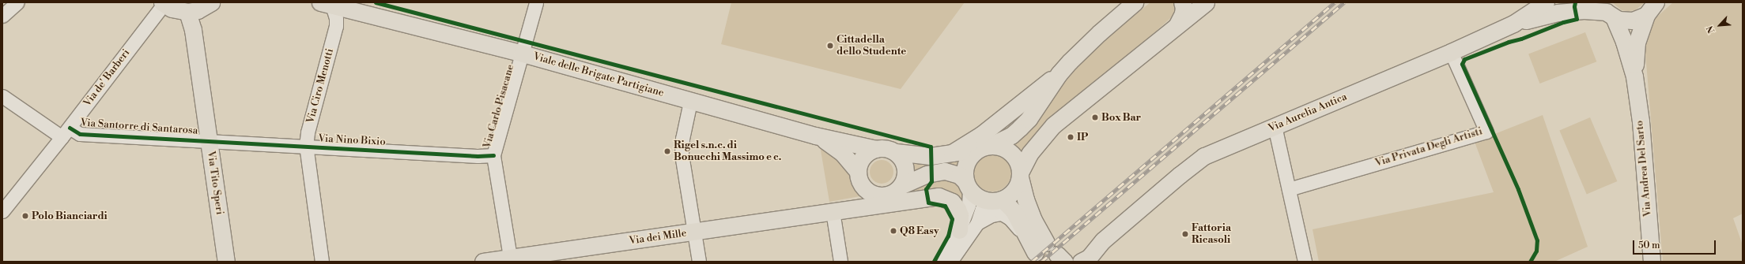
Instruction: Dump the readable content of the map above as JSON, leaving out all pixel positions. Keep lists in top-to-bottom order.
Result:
{
  "streets": {
    "main road": [
      "Viale delle Brigate Partigiane",
      "Via Aurelia Antica",
      "Via Andrea Del Sarto",
      "Via Tito Speri",
      "Via dei Mille"
    ],
    "street": [
      "Via de' Barberi",
      "Via Ciro Menotti",
      "Via Carlo Pisacane",
      "Via Santorre di Santarosa",
      "Via Nino Bixio",
      "Via Privata Degli Artisti"
    ]
  },
  "crossings": [
    ["Viale delle Brigate Partigiane", "Via Ciro Menotti"],
    ["Viale delle Brigate Partigiane", "Via Carlo Pisacane"],
    ["Viale delle Brigate Partigiane", "Via dei Mille"],
    ["Via de' Barberi", "Via Santorre di Santarosa"],
    ["Via Ciro Menotti", "Via Nino Bixio"],
    ["Via Carlo Pisacane", "Via Nino Bixio"],
    ["Via Carlo Pisacane", "Via dei Mille"],
    ["Via Aurelia Antica", "Via Privata Degli Artisti"],
    ["Via Aurelia Antica", "Via Andrea Del Sarto"],
    ["Via Santorre di Santarosa", "Via Nino Bixio"],
    ["Via Santorre di Santarosa", "Via Tito Speri"],
    ["Via Nino Bixio", "Via Tito Speri"]
  ],
  "places": [
    "Cittadella dello Studente",
    "Box Bar",
    "IP",
    "Rigel s.n.c. di Bonucchi Massimo e c.",
    "Polo Bianciardi",
    "Q8 Easy",
    "Fattoria Ricasoli"
  ],
  "scale_bar": "50 m",
  "north": "bottom left"
}
